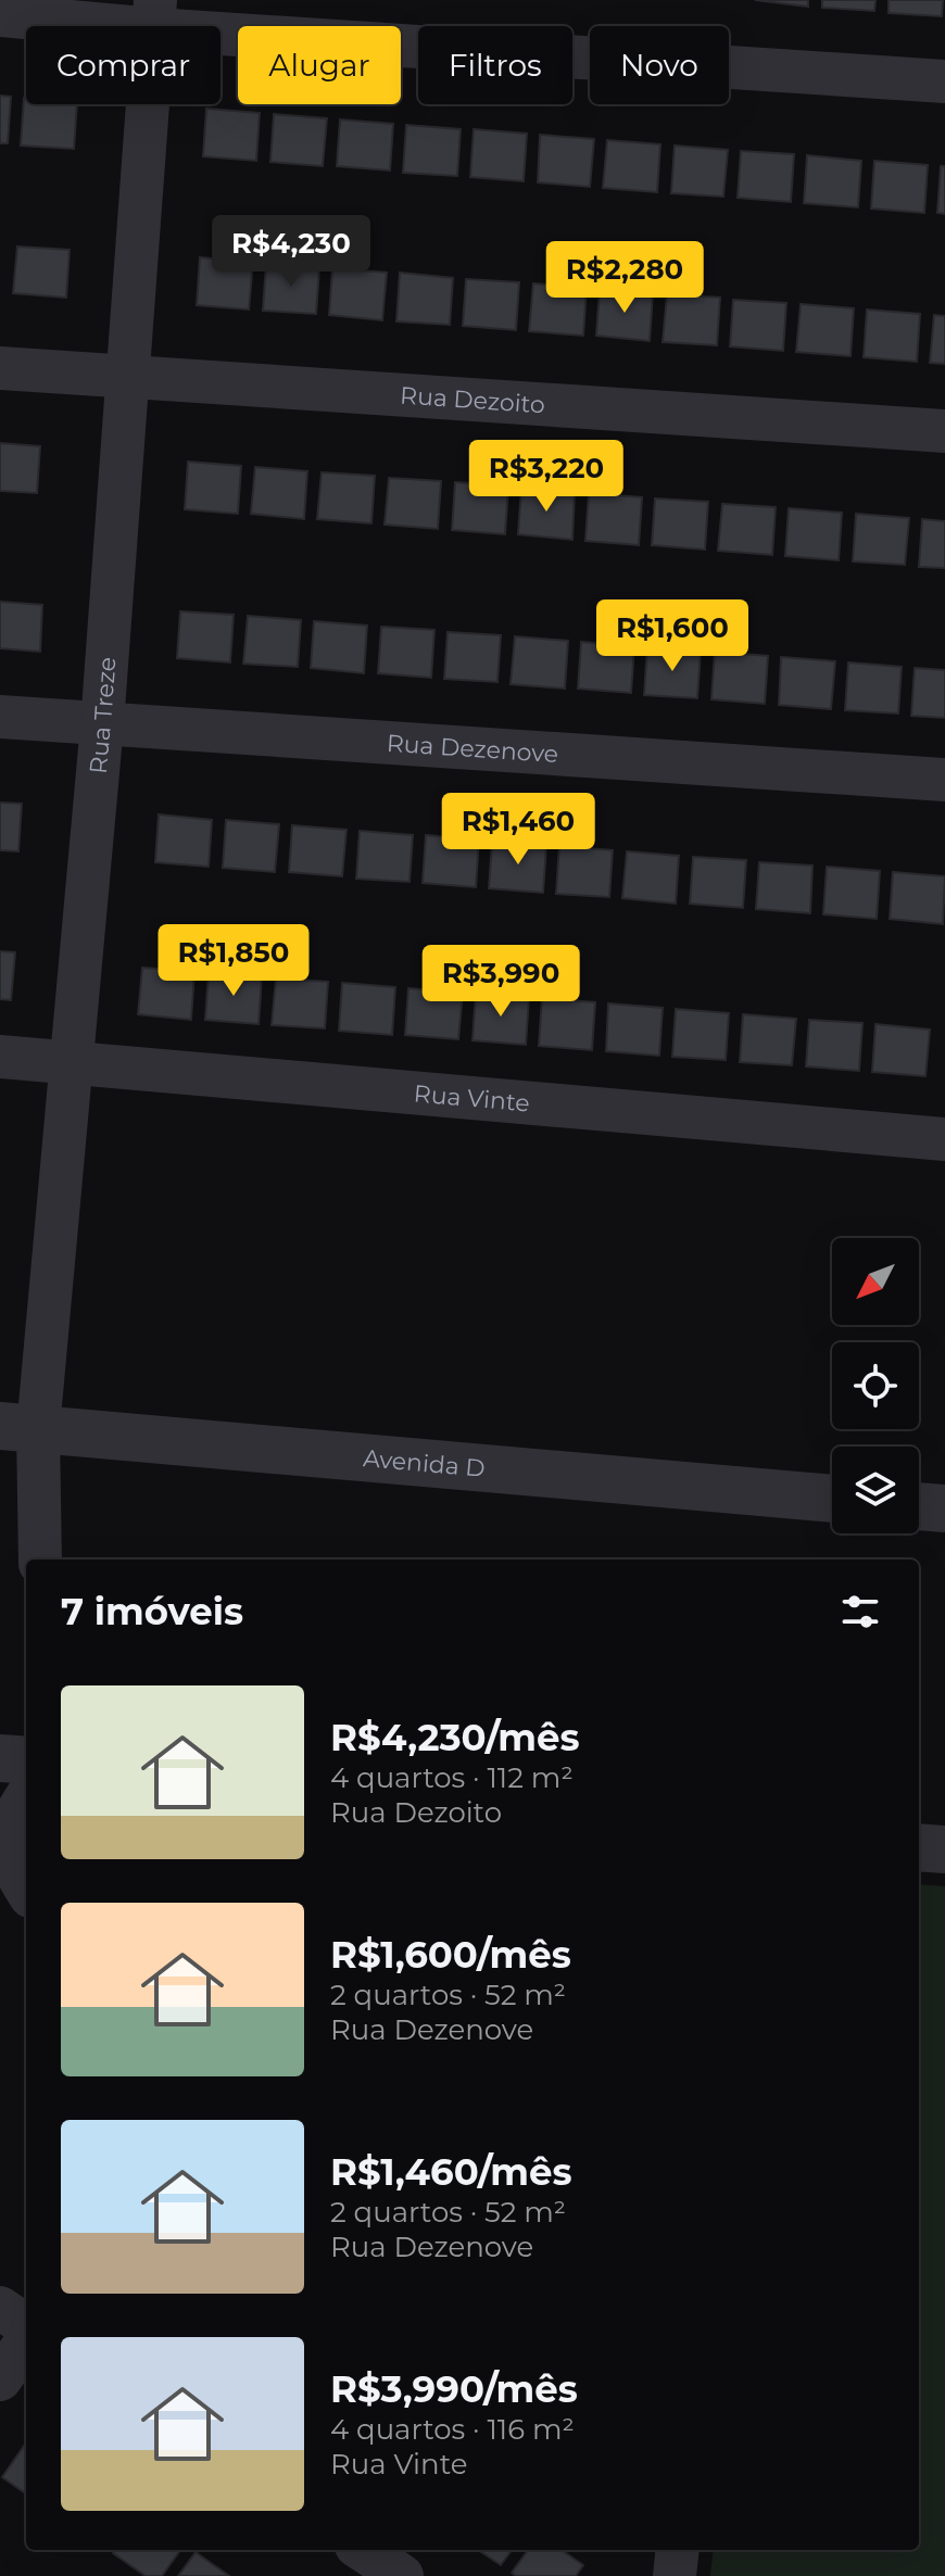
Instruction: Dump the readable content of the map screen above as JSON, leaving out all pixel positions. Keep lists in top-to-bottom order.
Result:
{
  "streets": {
    "street": [
      "Rua Dezoito",
      "Rua Treze",
      "Rua Dezenove",
      "Rua Vinte",
      "Avenida D"
    ]
  },
  "crossings": [
    ["Rua Dezoito", "Rua Treze"],
    ["Rua Treze", "Rua Dezenove"],
    ["Rua Treze", "Rua Vinte"],
    ["Rua Treze", "Avenida D"]
  ],
  "north": "bottom left",
  "page": {
    "chip": [
      "Comprar",
      "Alugar",
      "Filtros",
      "Novo"
    ],
    "price": [
      "R$4,230",
      "R$2,280",
      "R$3,220",
      "R$1,600",
      "R$1,460",
      "R$1,850",
      "R$3,990"
    ],
    "heading": "7 imóveis",
    "list": [
      {
        "name": "R$4,230/mês",
        "note": "4 quartos · 112 m² · Rua Dezoito"
      },
      {
        "name": "R$1,600/mês",
        "note": "2 quartos · 52 m² · Rua Dezenove"
      },
      {
        "name": "R$1,460/mês",
        "note": "2 quartos · 52 m² · Rua Dezenove"
      },
      {
        "name": "R$3,990/mês",
        "note": "4 quartos · 116 m² · Rua Vinte"
      }
    ]
  }
}
